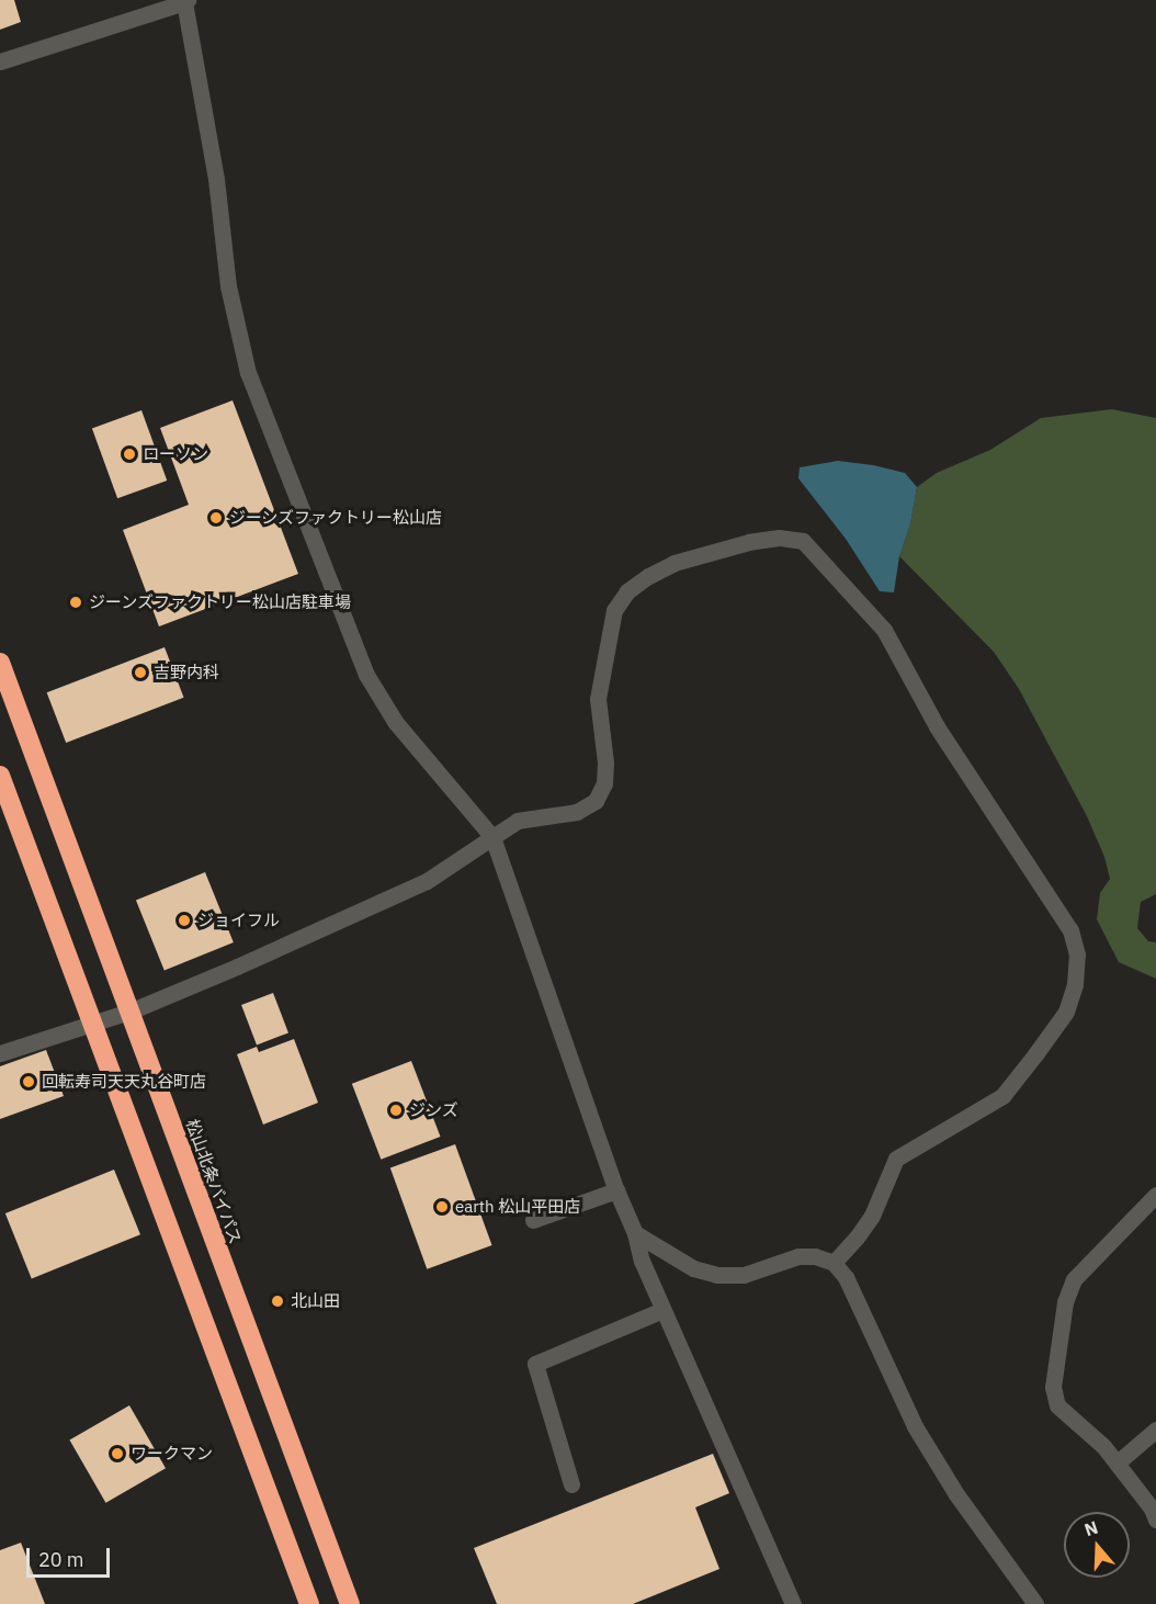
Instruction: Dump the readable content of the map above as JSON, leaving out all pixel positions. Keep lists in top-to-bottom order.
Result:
{
  "streets": {
    "highway": ["松山北条バイパス"]
  },
  "places": [
    "ローソン",
    "ジーンズファクトリー松山店",
    "ジーンズファクトリー松山店駐車場",
    "吉野内科",
    "ジョイフル",
    "回転寿司天天丸谷町店",
    "ジンズ",
    "earth 松山平田店",
    "北山田",
    "ワークマン"
  ],
  "scale_bar": "20 m",
  "north": "top"
}
